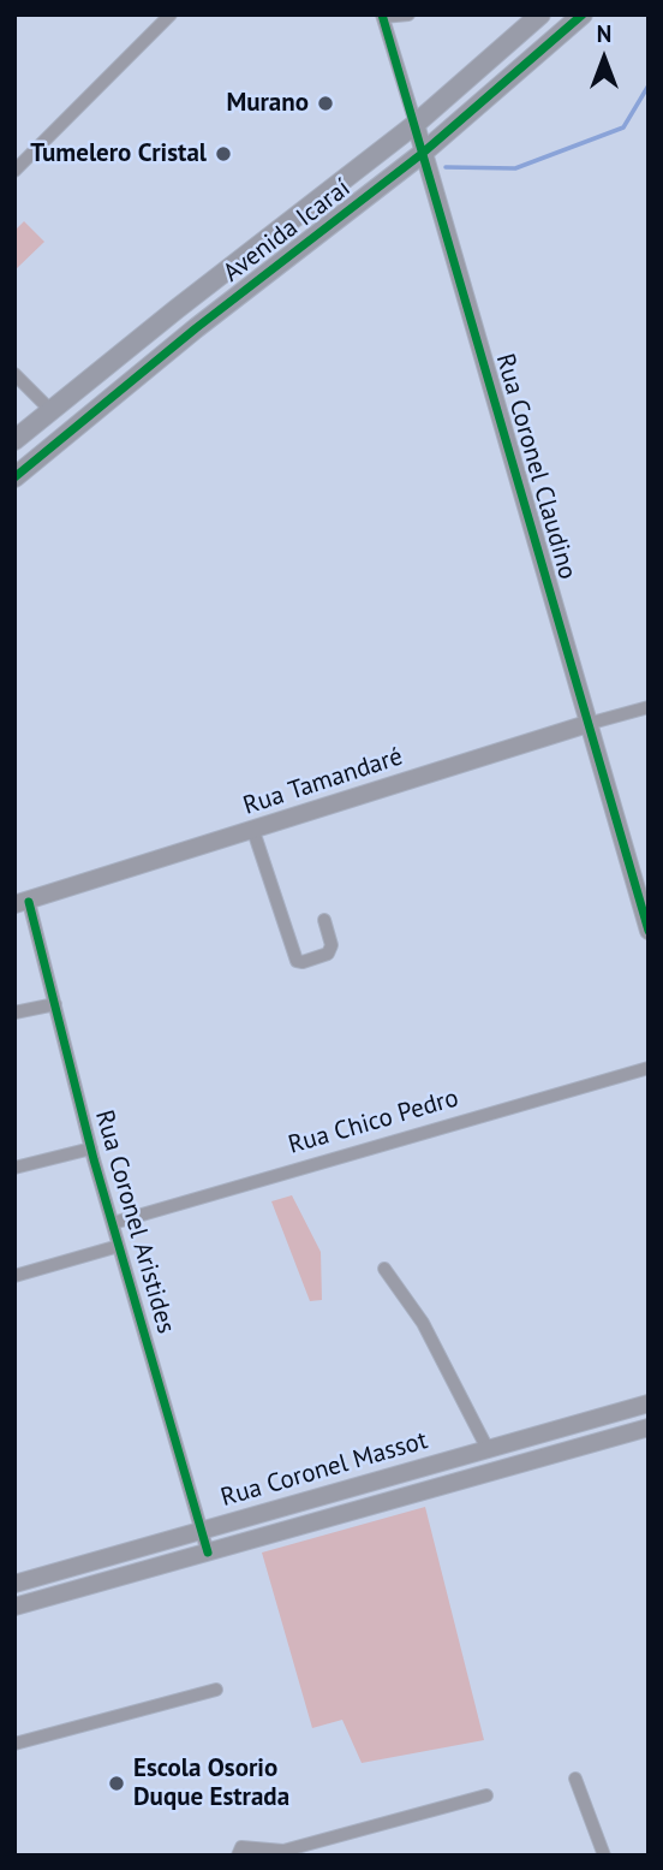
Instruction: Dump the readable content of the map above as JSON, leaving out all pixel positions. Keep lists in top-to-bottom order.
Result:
{
  "streets": {
    "main road": ["Avenida Icaraí"],
    "street": [
      "Rua Coronel Claudino",
      "Rua Tamandaré",
      "Rua Chico Pedro",
      "Rua Coronel Aristides",
      "Rua Coronel Massot"
    ]
  },
  "crossings": [
    ["Avenida Icaraí", "Rua Coronel Claudino"],
    ["Rua Coronel Claudino", "Rua Tamandaré"],
    ["Rua Tamandaré", "Rua Coronel Aristides"],
    ["Rua Chico Pedro", "Rua Coronel Aristides"],
    ["Rua Coronel Aristides", "Rua Coronel Massot"]
  ],
  "places": ["Murano", "Tumelero Cristal", "Escola Osorio Duque Estrada"],
  "north": "top"
}
